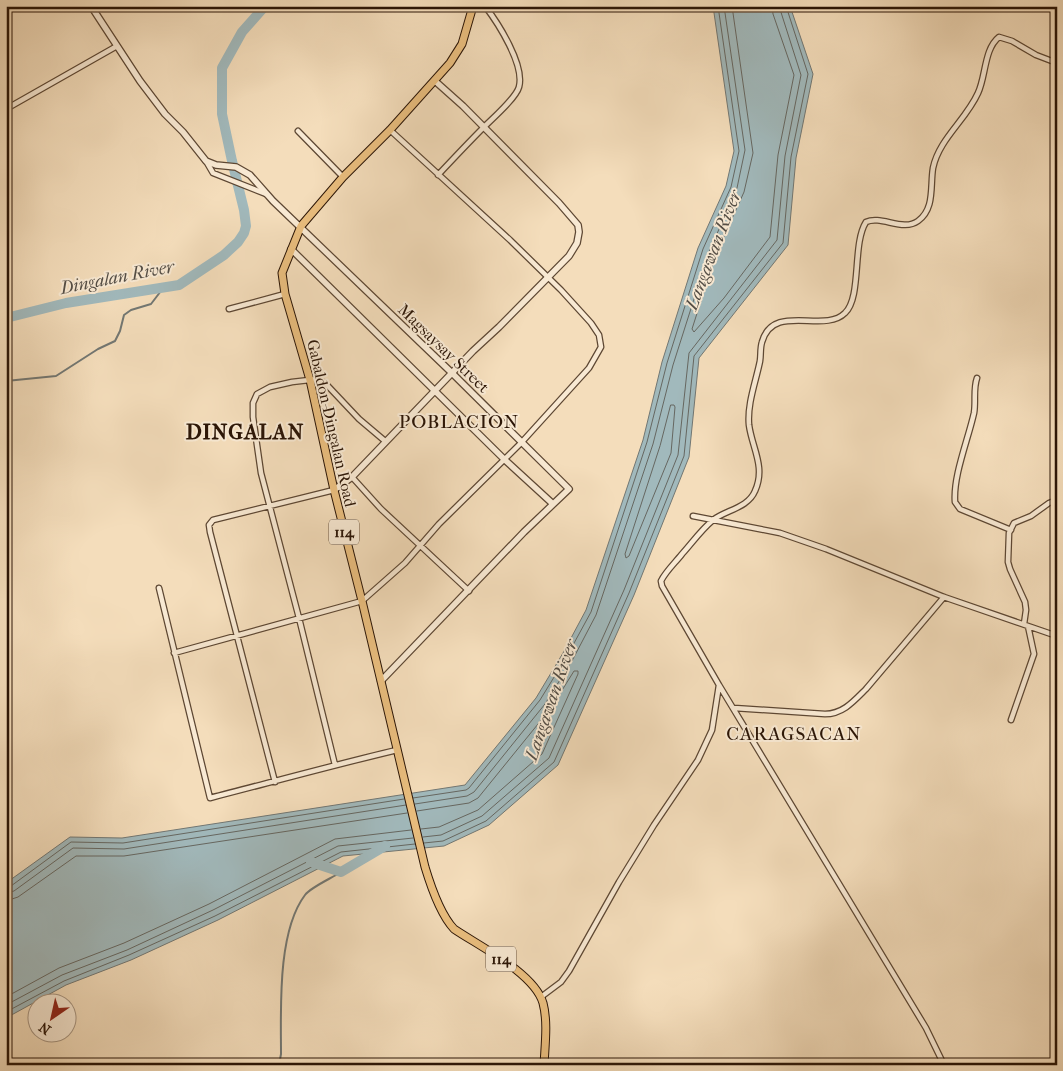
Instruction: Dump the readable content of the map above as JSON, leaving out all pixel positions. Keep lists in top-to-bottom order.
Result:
{
  "streets": {
    "main road": ["Gabaldon-Dingalan Road", "114"],
    "street": ["Magsaysay Street"]
  },
  "crossings": [
    ["Magsaysay Street", "Gabaldon-Dingalan Road"]
  ],
  "districts": ["POBLACION", "DINGALAN", "CARAGSACAN"],
  "water": ["Langawan River", "Dingalan River"],
  "north": "bottom left"
}
